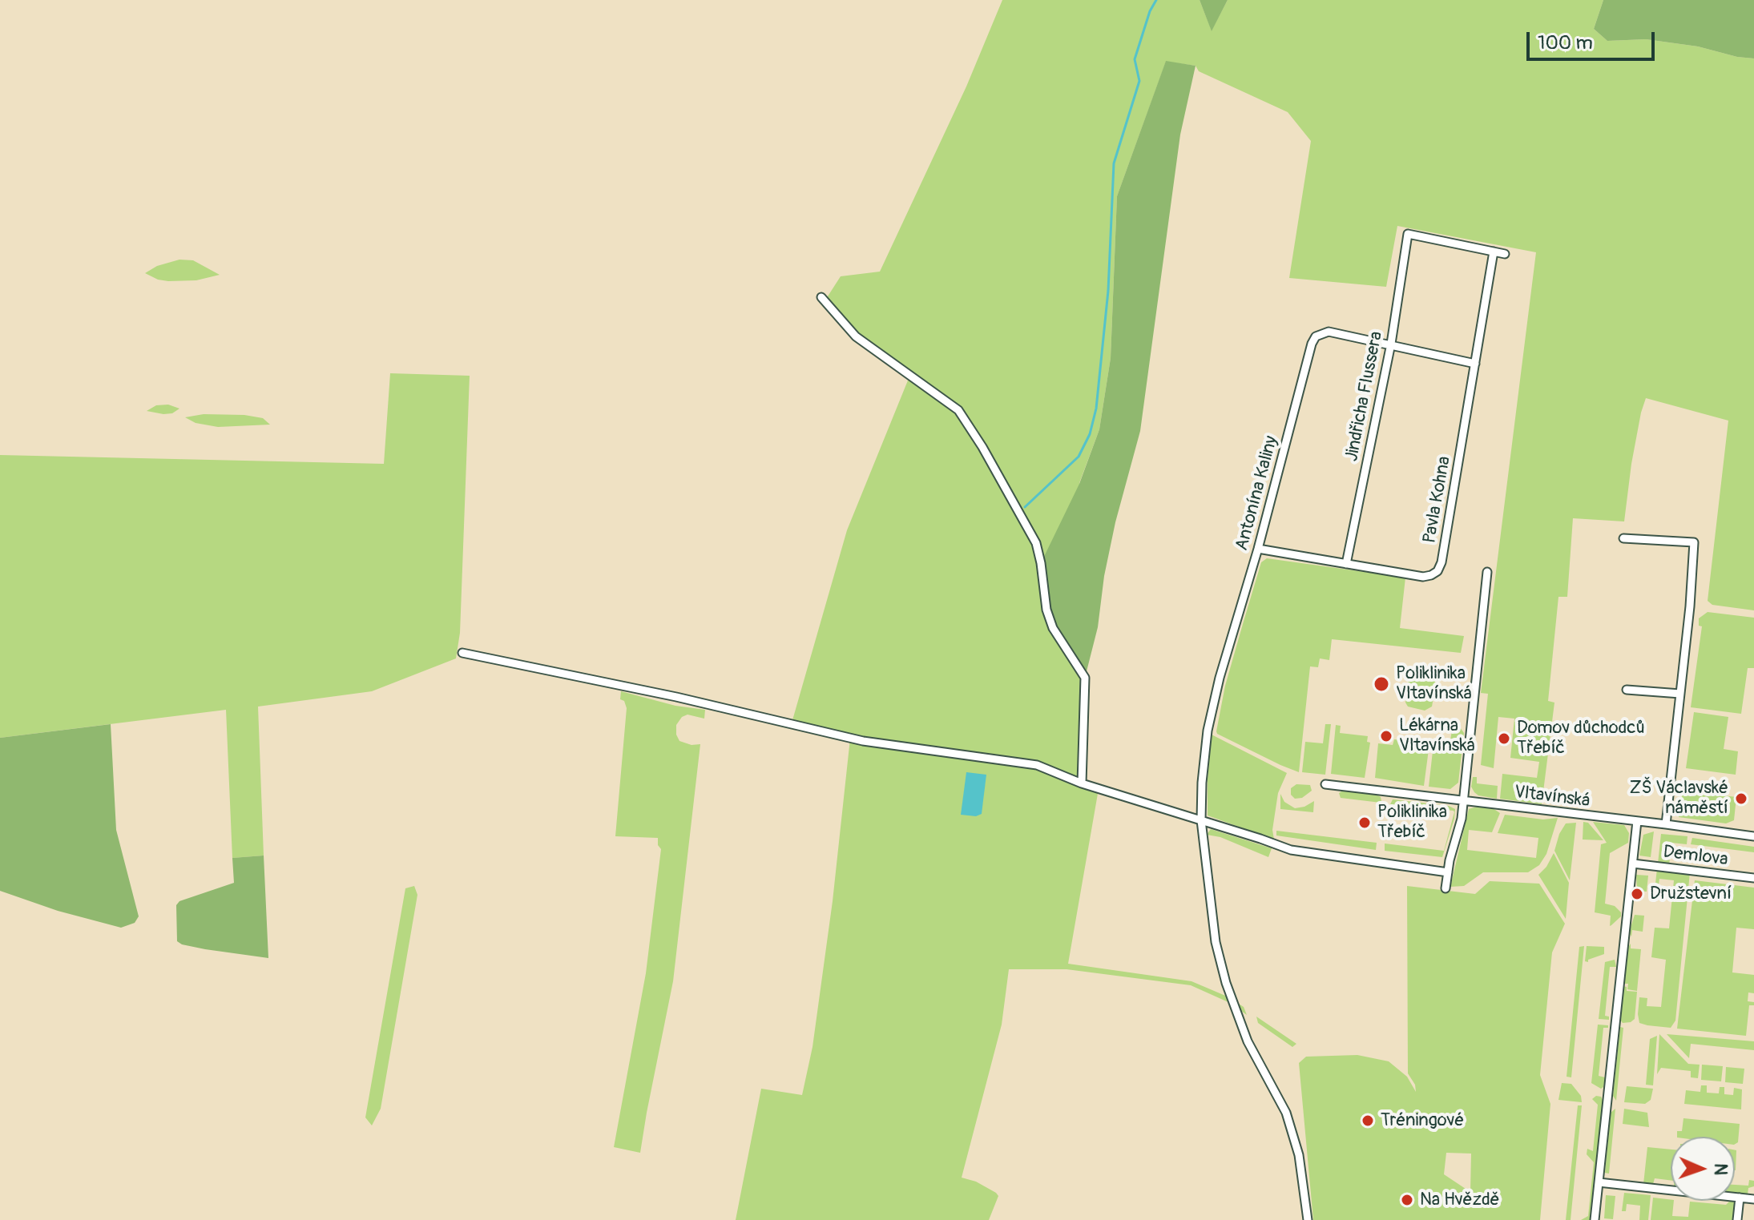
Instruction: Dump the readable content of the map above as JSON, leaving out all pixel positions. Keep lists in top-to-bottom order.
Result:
{
  "streets": {
    "street": [
      "Jindřicha Flussera",
      "Antonína Kaliny",
      "Pavla Kohna",
      "Vltavínská",
      "Demlova"
    ]
  },
  "crossings": [
    ["Jindřicha Flussera", "Antonína Kaliny"],
    ["Jindřicha Flussera", "Pavla Kohna"],
    ["Antonína Kaliny", "Pavla Kohna"]
  ],
  "places": [
    "Poliklinika Vltavínská",
    "Lékárna Vltavínská",
    "Domov důchodců Třebíč",
    "ZŠ Václavské náměstí",
    "Poliklinika Třebíč",
    "Družstevní",
    "Tréningové",
    "Na Hvězdě"
  ],
  "scale_bar": "100 m",
  "north": "right"
}
